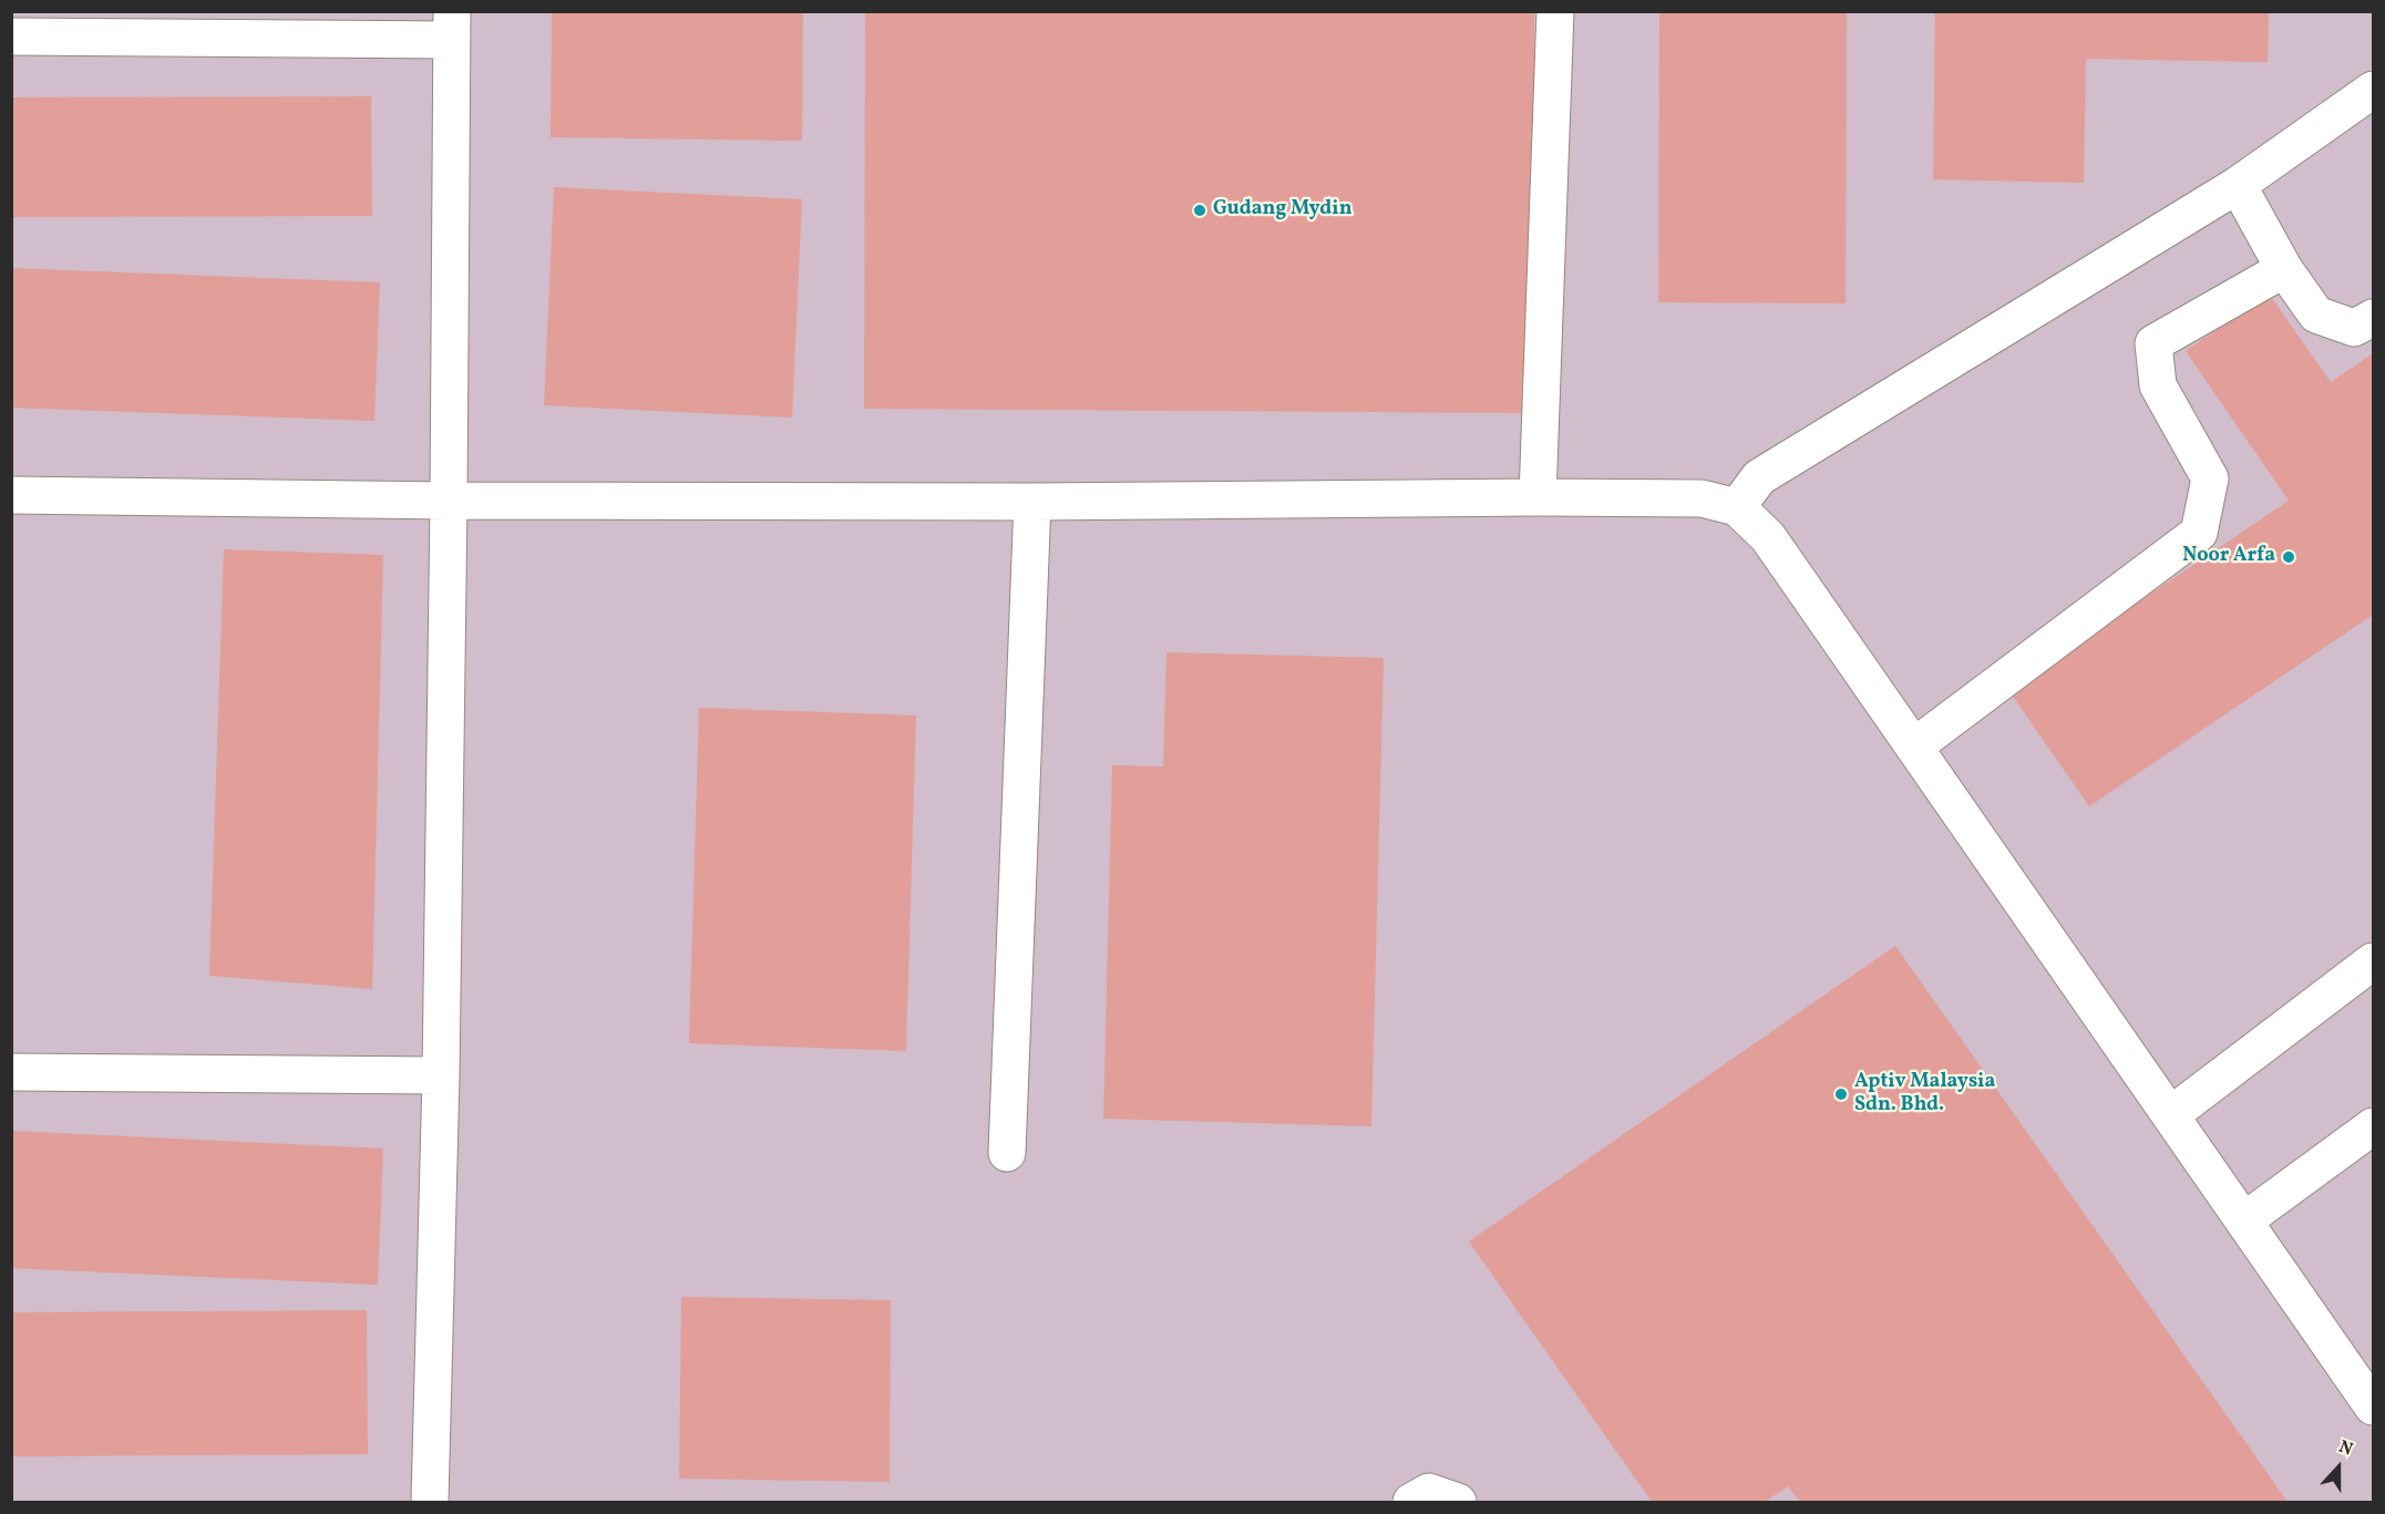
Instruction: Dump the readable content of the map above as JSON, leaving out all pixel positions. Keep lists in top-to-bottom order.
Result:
{
  "places": ["Gudang Mydin", "Noor Arfa", "Aptiv Malaysia Sdn. Bhd."],
  "north": "top"
}
